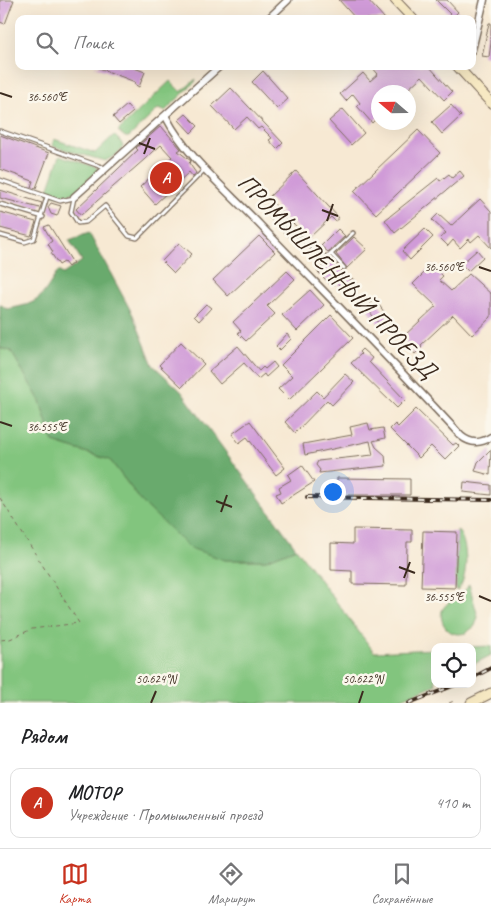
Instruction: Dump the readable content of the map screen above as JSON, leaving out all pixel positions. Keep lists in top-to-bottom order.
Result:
{
  "streets": {
    "street": ["ПРОМЫШЛЕННЫЙ ПРОЕЗД"]
  },
  "north": "left",
  "page": {
    "search": "Поиск",
    "pins": "A",
    "heading": "Рядом",
    "list": [
      {
        "mark": "A",
        "name": "МОТОР",
        "note": "Учреждение · Промышленный проезд",
        "value": "410 m"
      }
    ],
    "nav": ["Карта", "Маршрут", "Сохранённые"]
  },
  "coordinates": [
    "36.560°E",
    "36.555°E",
    "50.624°N",
    "50.622°N"
  ]
}
